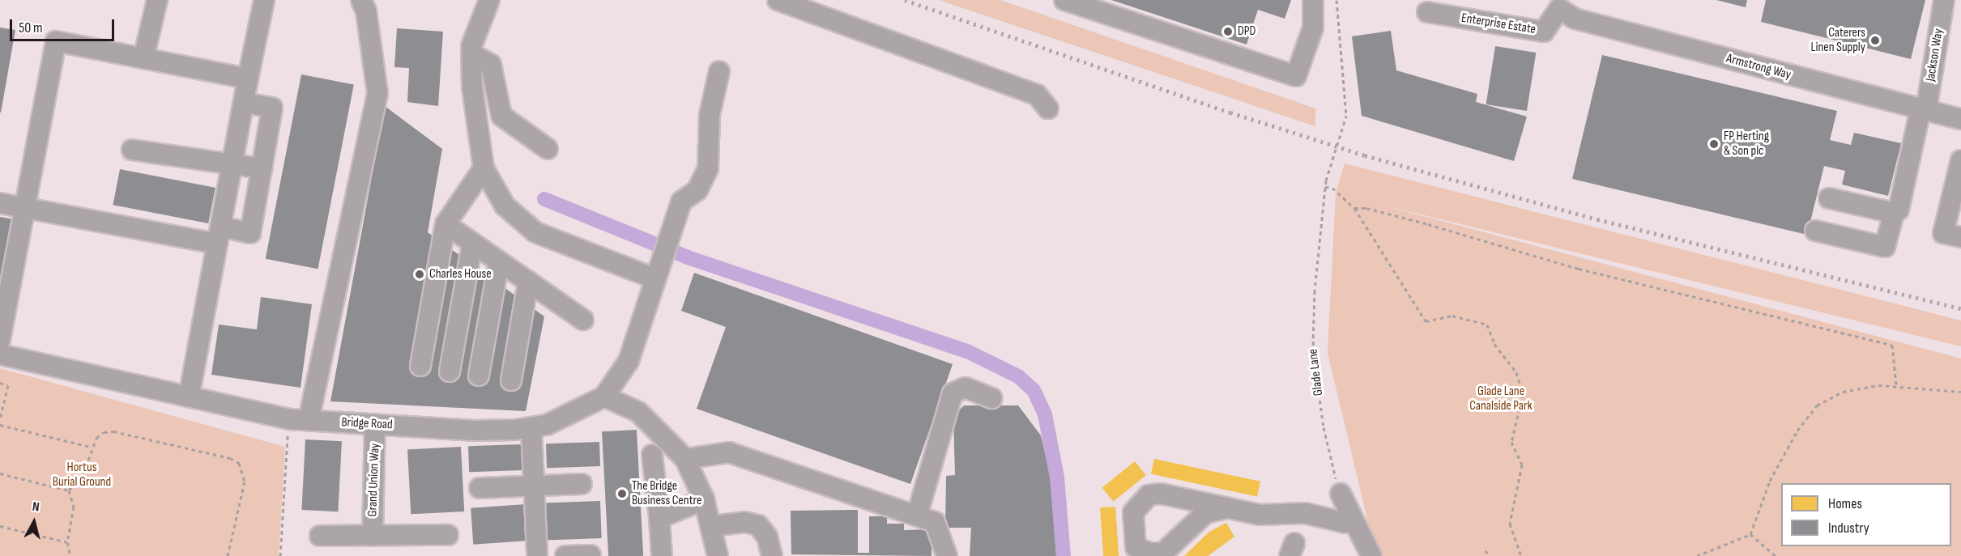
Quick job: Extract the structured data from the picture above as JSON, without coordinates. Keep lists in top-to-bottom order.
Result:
{
  "streets": {
    "street": [
      "Enterprise Estate",
      "Jackson Way",
      "Armstrong Way",
      "Bridge Road",
      "Grand Union Way"
    ],
    "path": ["Glade Lane"]
  },
  "crossings": [
    ["Enterprise Estate", "Armstrong Way"],
    ["Jackson Way", "Armstrong Way"],
    ["Bridge Road", "Grand Union Way"]
  ],
  "parks": ["Glade Lane Canalside Park", "Hortus Burial Ground"],
  "places": [
    "DPD",
    "Caterers Linen Supply",
    "FP Herting & Son plc",
    "Charles House",
    "The Bridge Business Centre"
  ],
  "legend": ["Homes", "Industry"],
  "scale_bar": "50 m",
  "north": "top"
}
